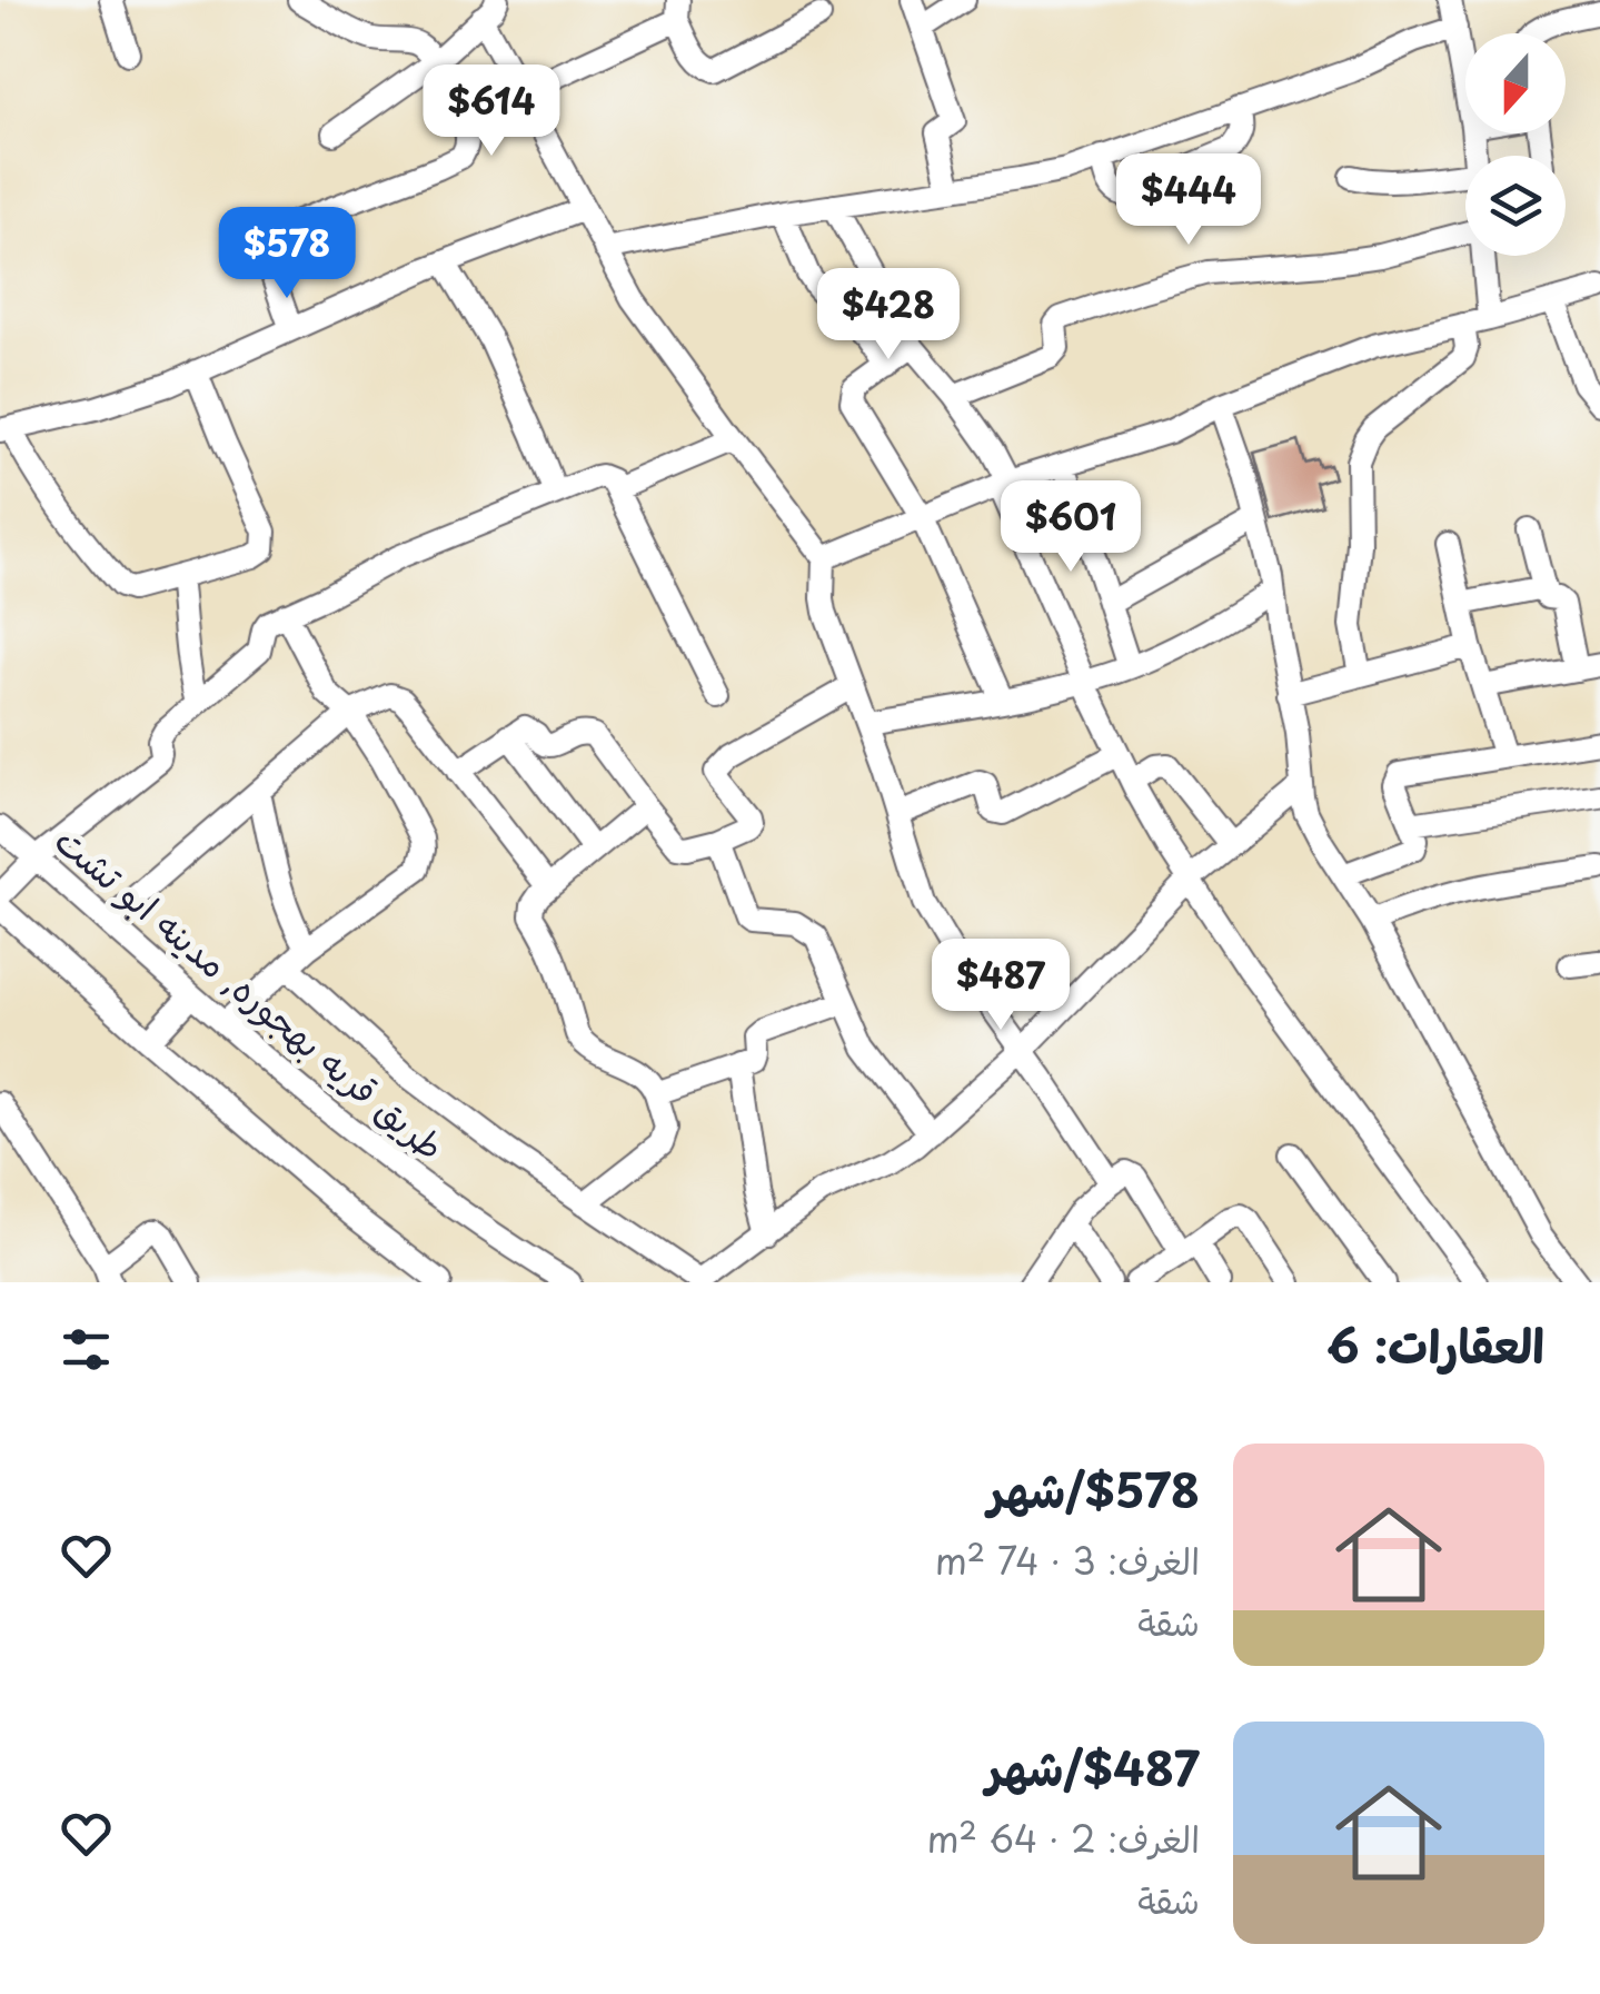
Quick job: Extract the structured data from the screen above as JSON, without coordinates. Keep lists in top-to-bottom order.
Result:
{
  "streets": {
    "street": ["طريق قريه بهجوره, مدينه ابو تشت"]
  },
  "north": "bottom",
  "page": {
    "price": [
      "$614",
      "$444",
      "$578",
      "$428",
      "$601",
      "$487"
    ],
    "heading": "العقارات: 6",
    "list": [
      {
        "name": "$578/شهر",
        "note": "الغرف: 3 · 74 m² · شقة"
      },
      {
        "name": "$487/شهر",
        "note": "الغرف: 2 · 64 m² · شقة"
      }
    ]
  }
}
